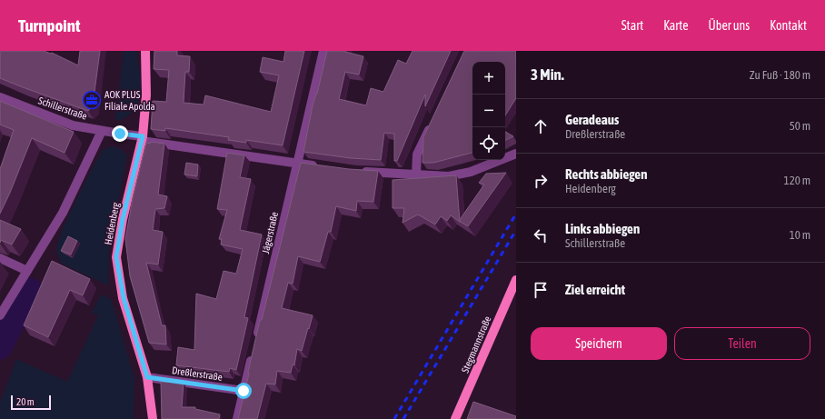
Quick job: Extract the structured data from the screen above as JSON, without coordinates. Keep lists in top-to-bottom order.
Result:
{
  "streets": {
    "main road": ["Heidenberg", "Stegmannstraße"],
    "street": ["Schillerstraße", "Jägerstraße", "Dreßlerstraße"]
  },
  "crossings": [
    ["Schillerstraße", "Heidenberg"],
    ["Schillerstraße", "Jägerstraße"],
    ["Heidenberg", "Dreßlerstraße"],
    ["Jägerstraße", "Dreßlerstraße"]
  ],
  "places": {
    "office": ["AOK PLUS Filiale Apolda"]
  },
  "scale_bar": "20 m",
  "page": {
    "header": "Turnpoint",
    "nav": [
      "Start",
      "Karte",
      "Über uns",
      "Kontakt"
    ],
    "heading": ["3 Min.", "Zu Fuß · 180 m"],
    "map_buttons": ["+", "−"],
    "list": [
      ["Geradeaus", "Dreßlerstraße", "50 m"],
      ["Rechts abbiegen", "Heidenberg", "120 m"],
      ["Links abbiegen", "Schillerstraße", "10 m"],
      "Ziel erreicht"
    ],
    "buttons": ["Speichern", "Teilen"],
    "scale": "20 m"
  }
}
